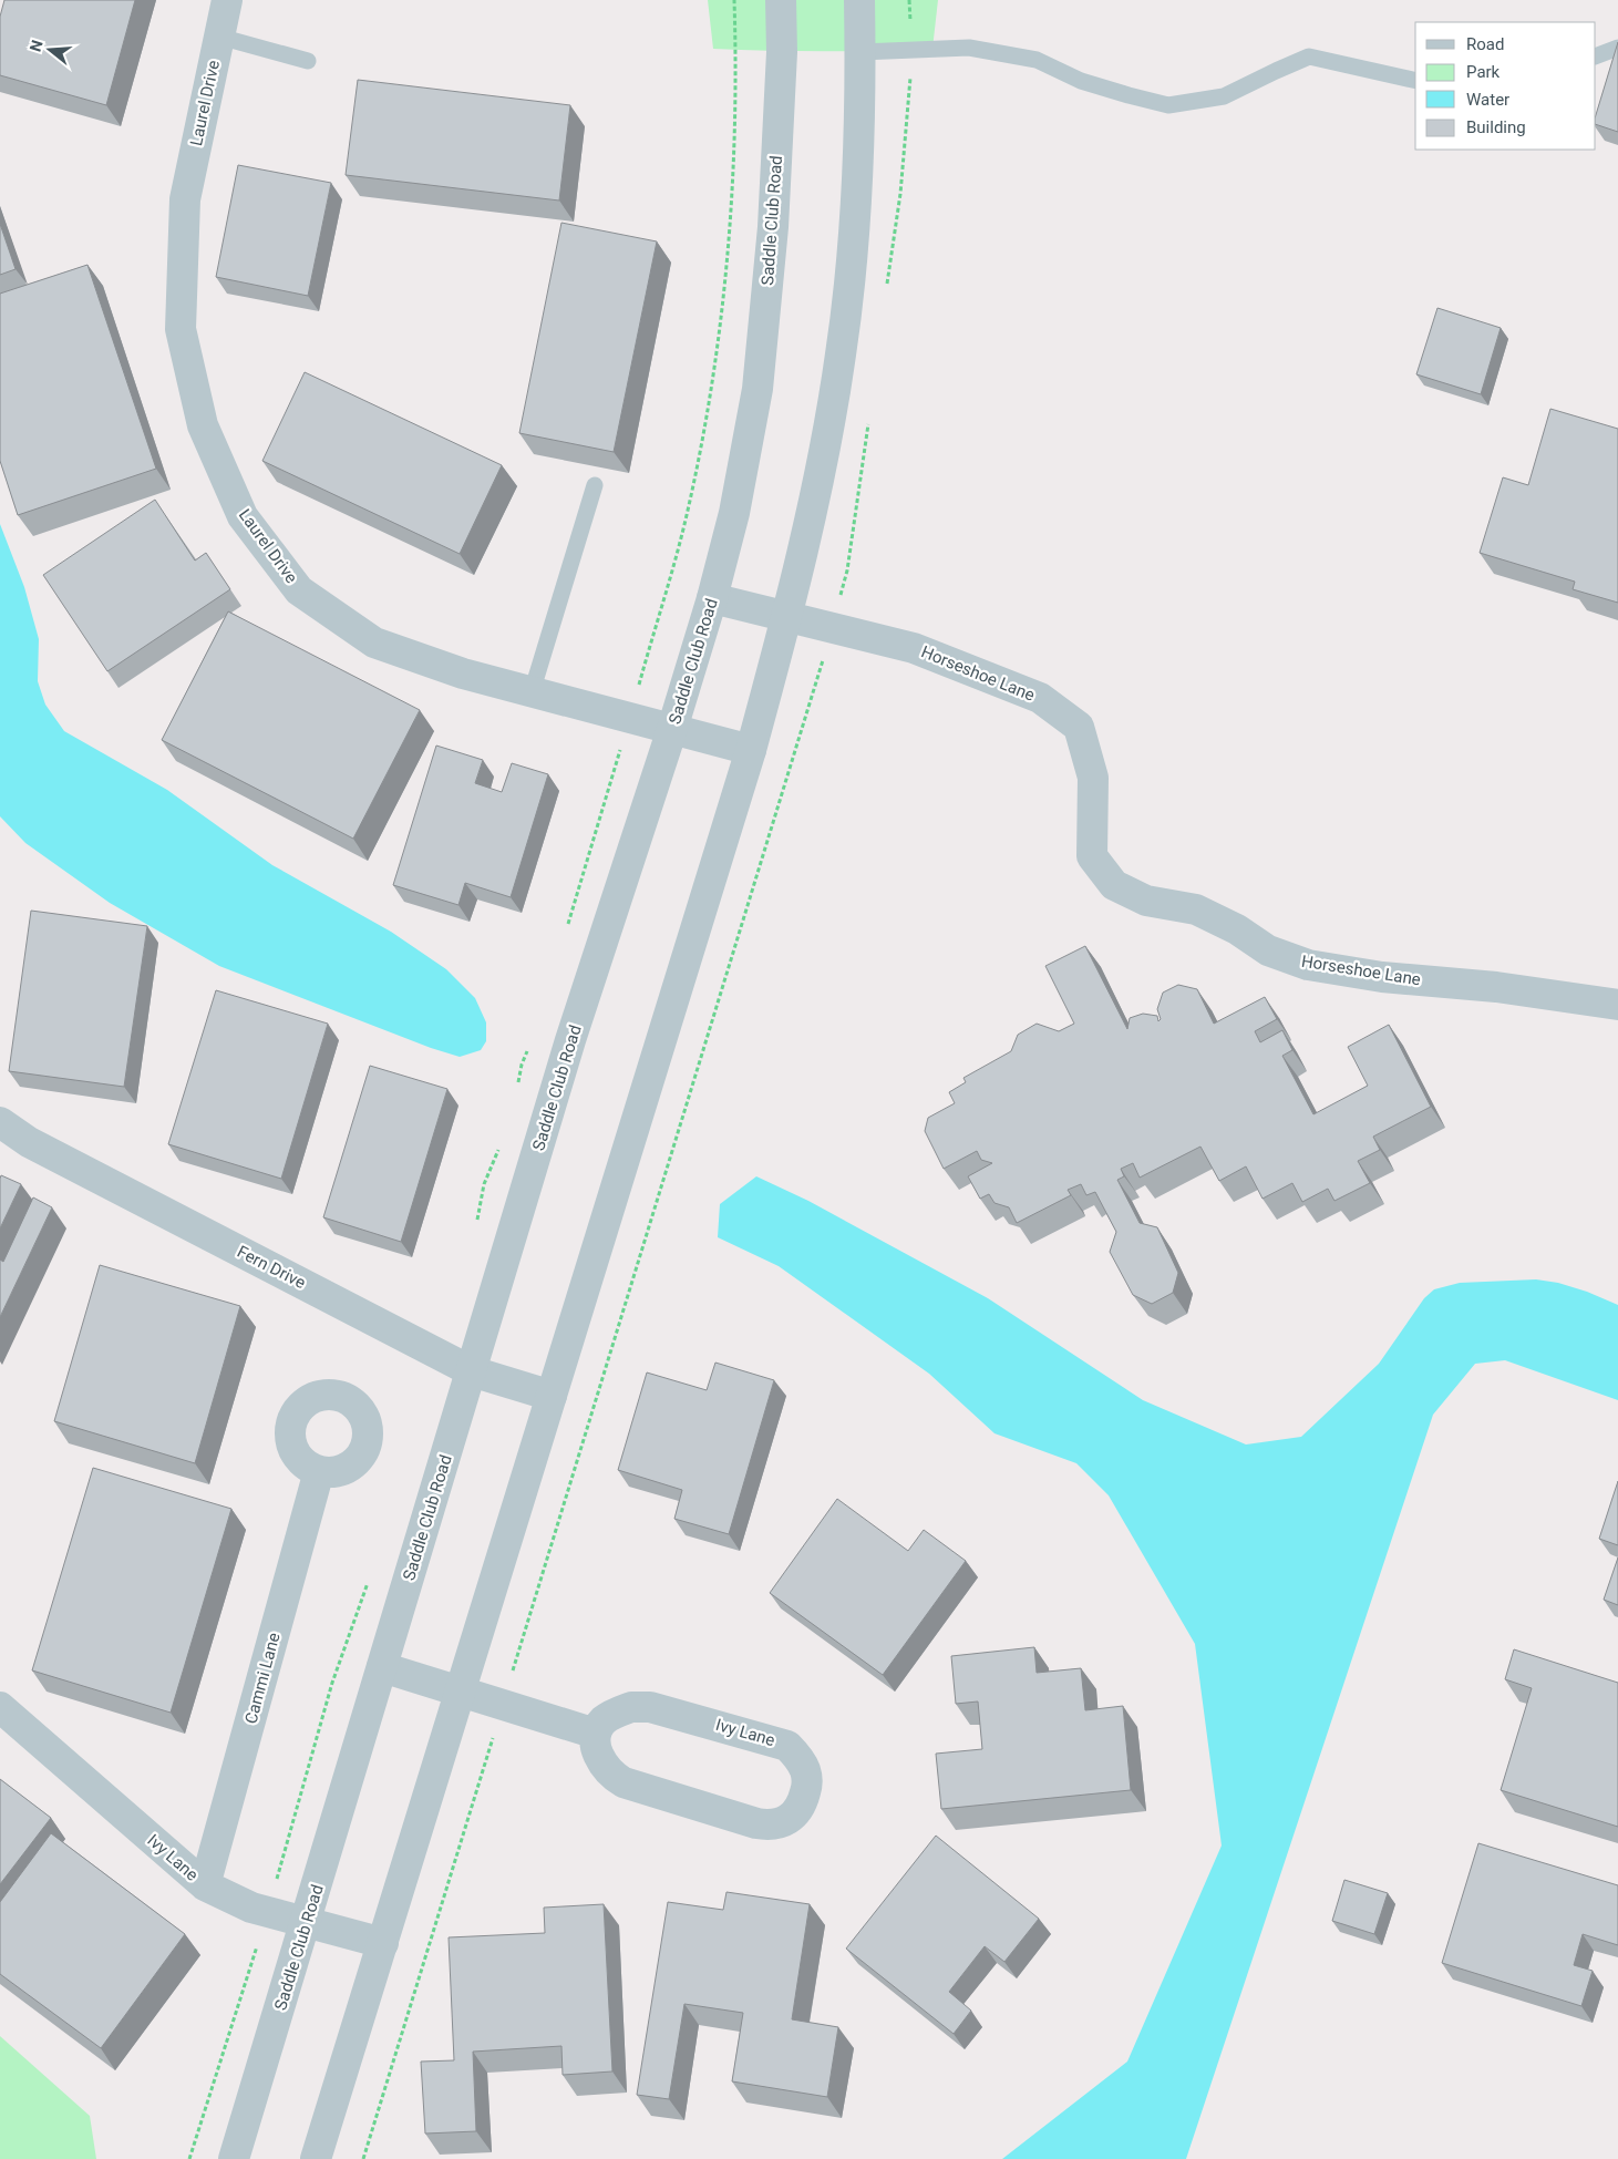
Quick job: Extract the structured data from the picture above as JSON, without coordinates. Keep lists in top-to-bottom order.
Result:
{
  "streets": {
    "street": [
      "Laurel Drive",
      "Saddle Club Road",
      "Horseshoe Lane",
      "Fern Drive",
      "Cammi Lane",
      "Ivy Lane"
    ]
  },
  "crossings": [
    ["Laurel Drive", "Saddle Club Road"],
    ["Saddle Club Road", "Horseshoe Lane"],
    ["Saddle Club Road", "Fern Drive"],
    ["Saddle Club Road", "Ivy Lane"],
    ["Cammi Lane", "Ivy Lane"]
  ],
  "legend": [
    "Road",
    "Park",
    "Water",
    "Building"
  ],
  "north": "left"
}
